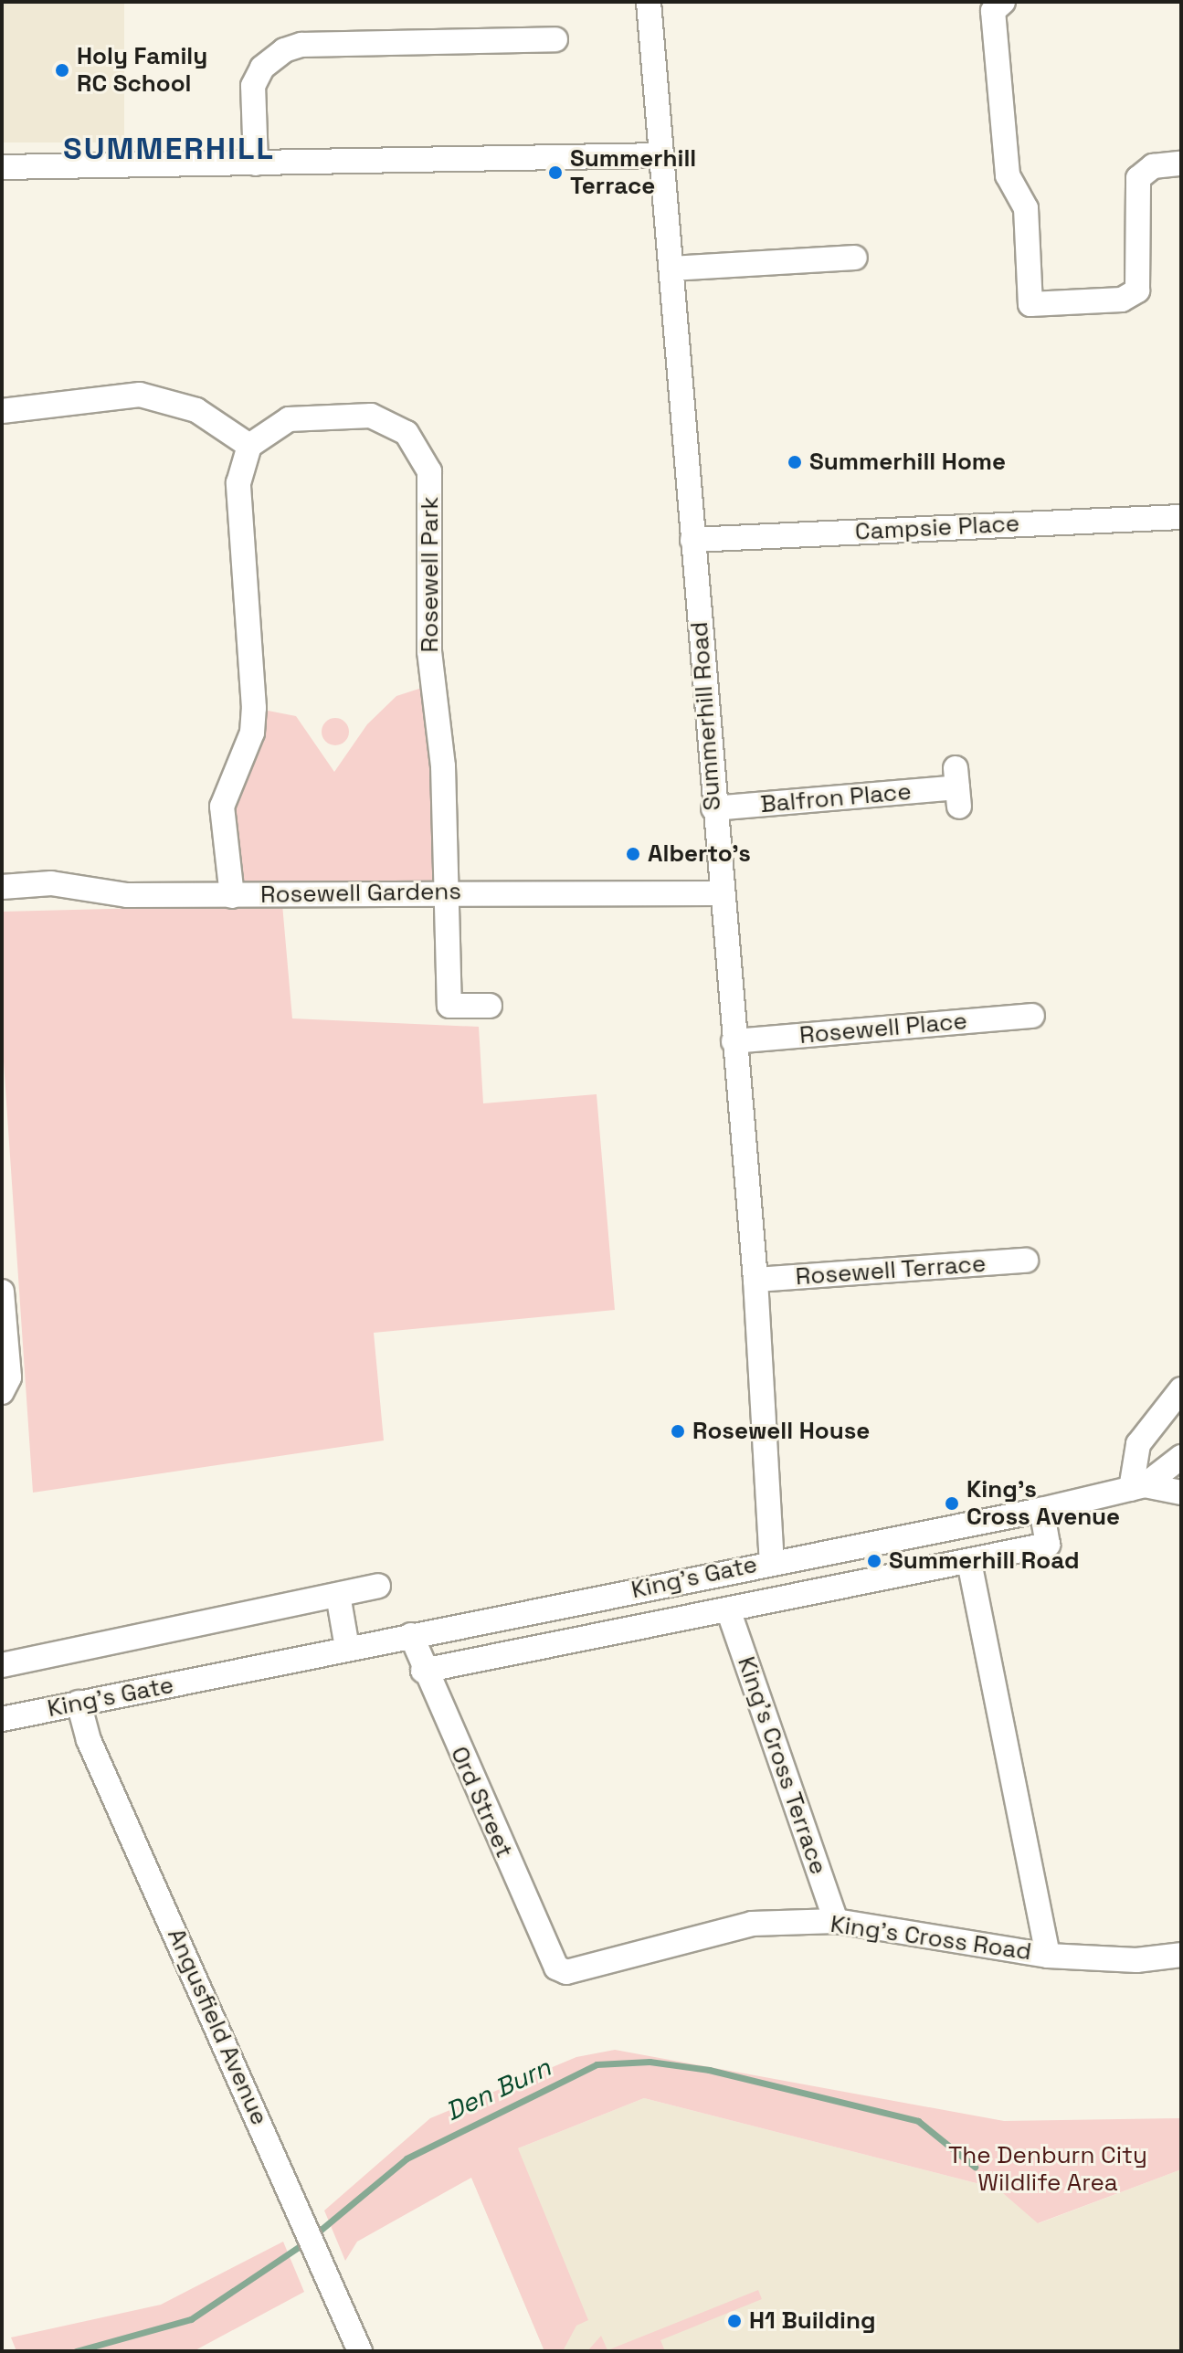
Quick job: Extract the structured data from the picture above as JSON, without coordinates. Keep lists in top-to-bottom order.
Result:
{
  "streets": {
    "street": [
      "Campsie Place",
      "Rosewell Park",
      "Summerhill Road",
      "Balfron Place",
      "Rosewell Gardens",
      "Rosewell Place",
      "Rosewell Terrace",
      "King's Gate",
      "King's Cross Terrace",
      "Ord Street",
      "King's Cross Road",
      "Angusfield Avenue"
    ]
  },
  "crossings": [
    ["Campsie Place", "Summerhill Road"],
    ["Rosewell Park", "Rosewell Gardens"],
    ["Summerhill Road", "Balfron Place"],
    ["Summerhill Road", "Rosewell Gardens"],
    ["Summerhill Road", "Rosewell Place"],
    ["Summerhill Road", "Rosewell Terrace"],
    ["Summerhill Road", "King's Gate"],
    ["King's Gate", "King's Cross Terrace"],
    ["King's Gate", "Ord Street"],
    ["King's Gate", "Angusfield Avenue"],
    ["King's Cross Terrace", "King's Cross Road"],
    ["Ord Street", "King's Cross Road"]
  ],
  "districts": ["SUMMERHILL"],
  "water": ["Den Burn"],
  "parks": ["The Denburn City Wildlife Area"],
  "places": [
    "Holy Family RC School",
    "Summerhill Terrace",
    "Summerhill Home",
    "Alberto's",
    "Rosewell House",
    "King's Cross Avenue",
    "Summerhill Road",
    "H1 Building"
  ]
}
